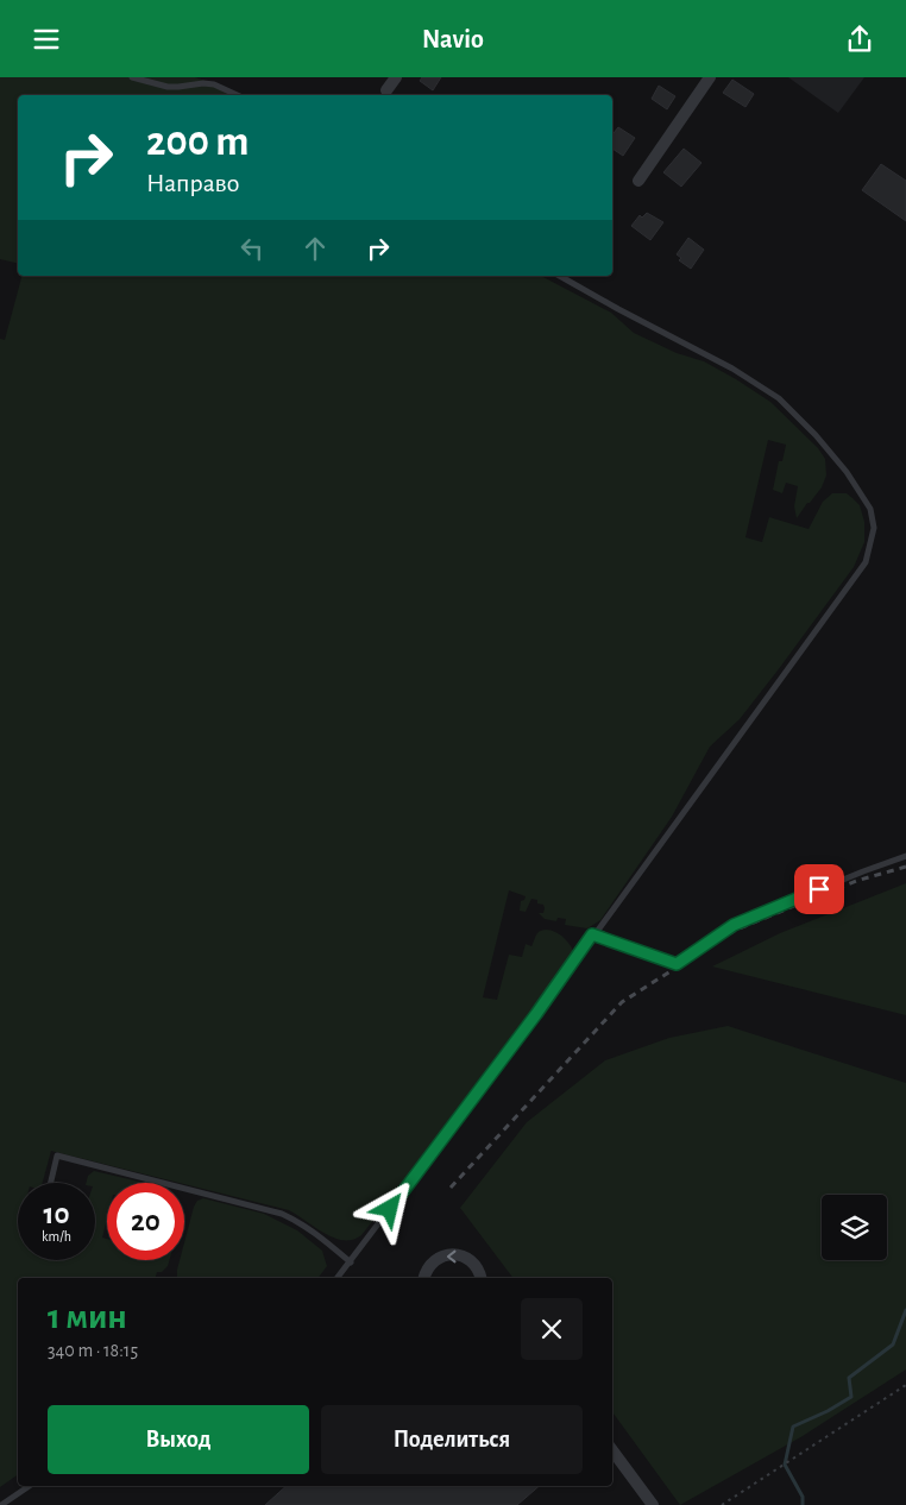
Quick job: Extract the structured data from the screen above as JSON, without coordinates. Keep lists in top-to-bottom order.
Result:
{
  "page": {
    "header": "Navio",
    "turn": ["200 m", "Направо"],
    "speed": "10 km/h",
    "limit": "20",
    "heading": ["1 мин", "340 m · 18:15"],
    "buttons": ["Выход", "Поделиться"]
  }
}
